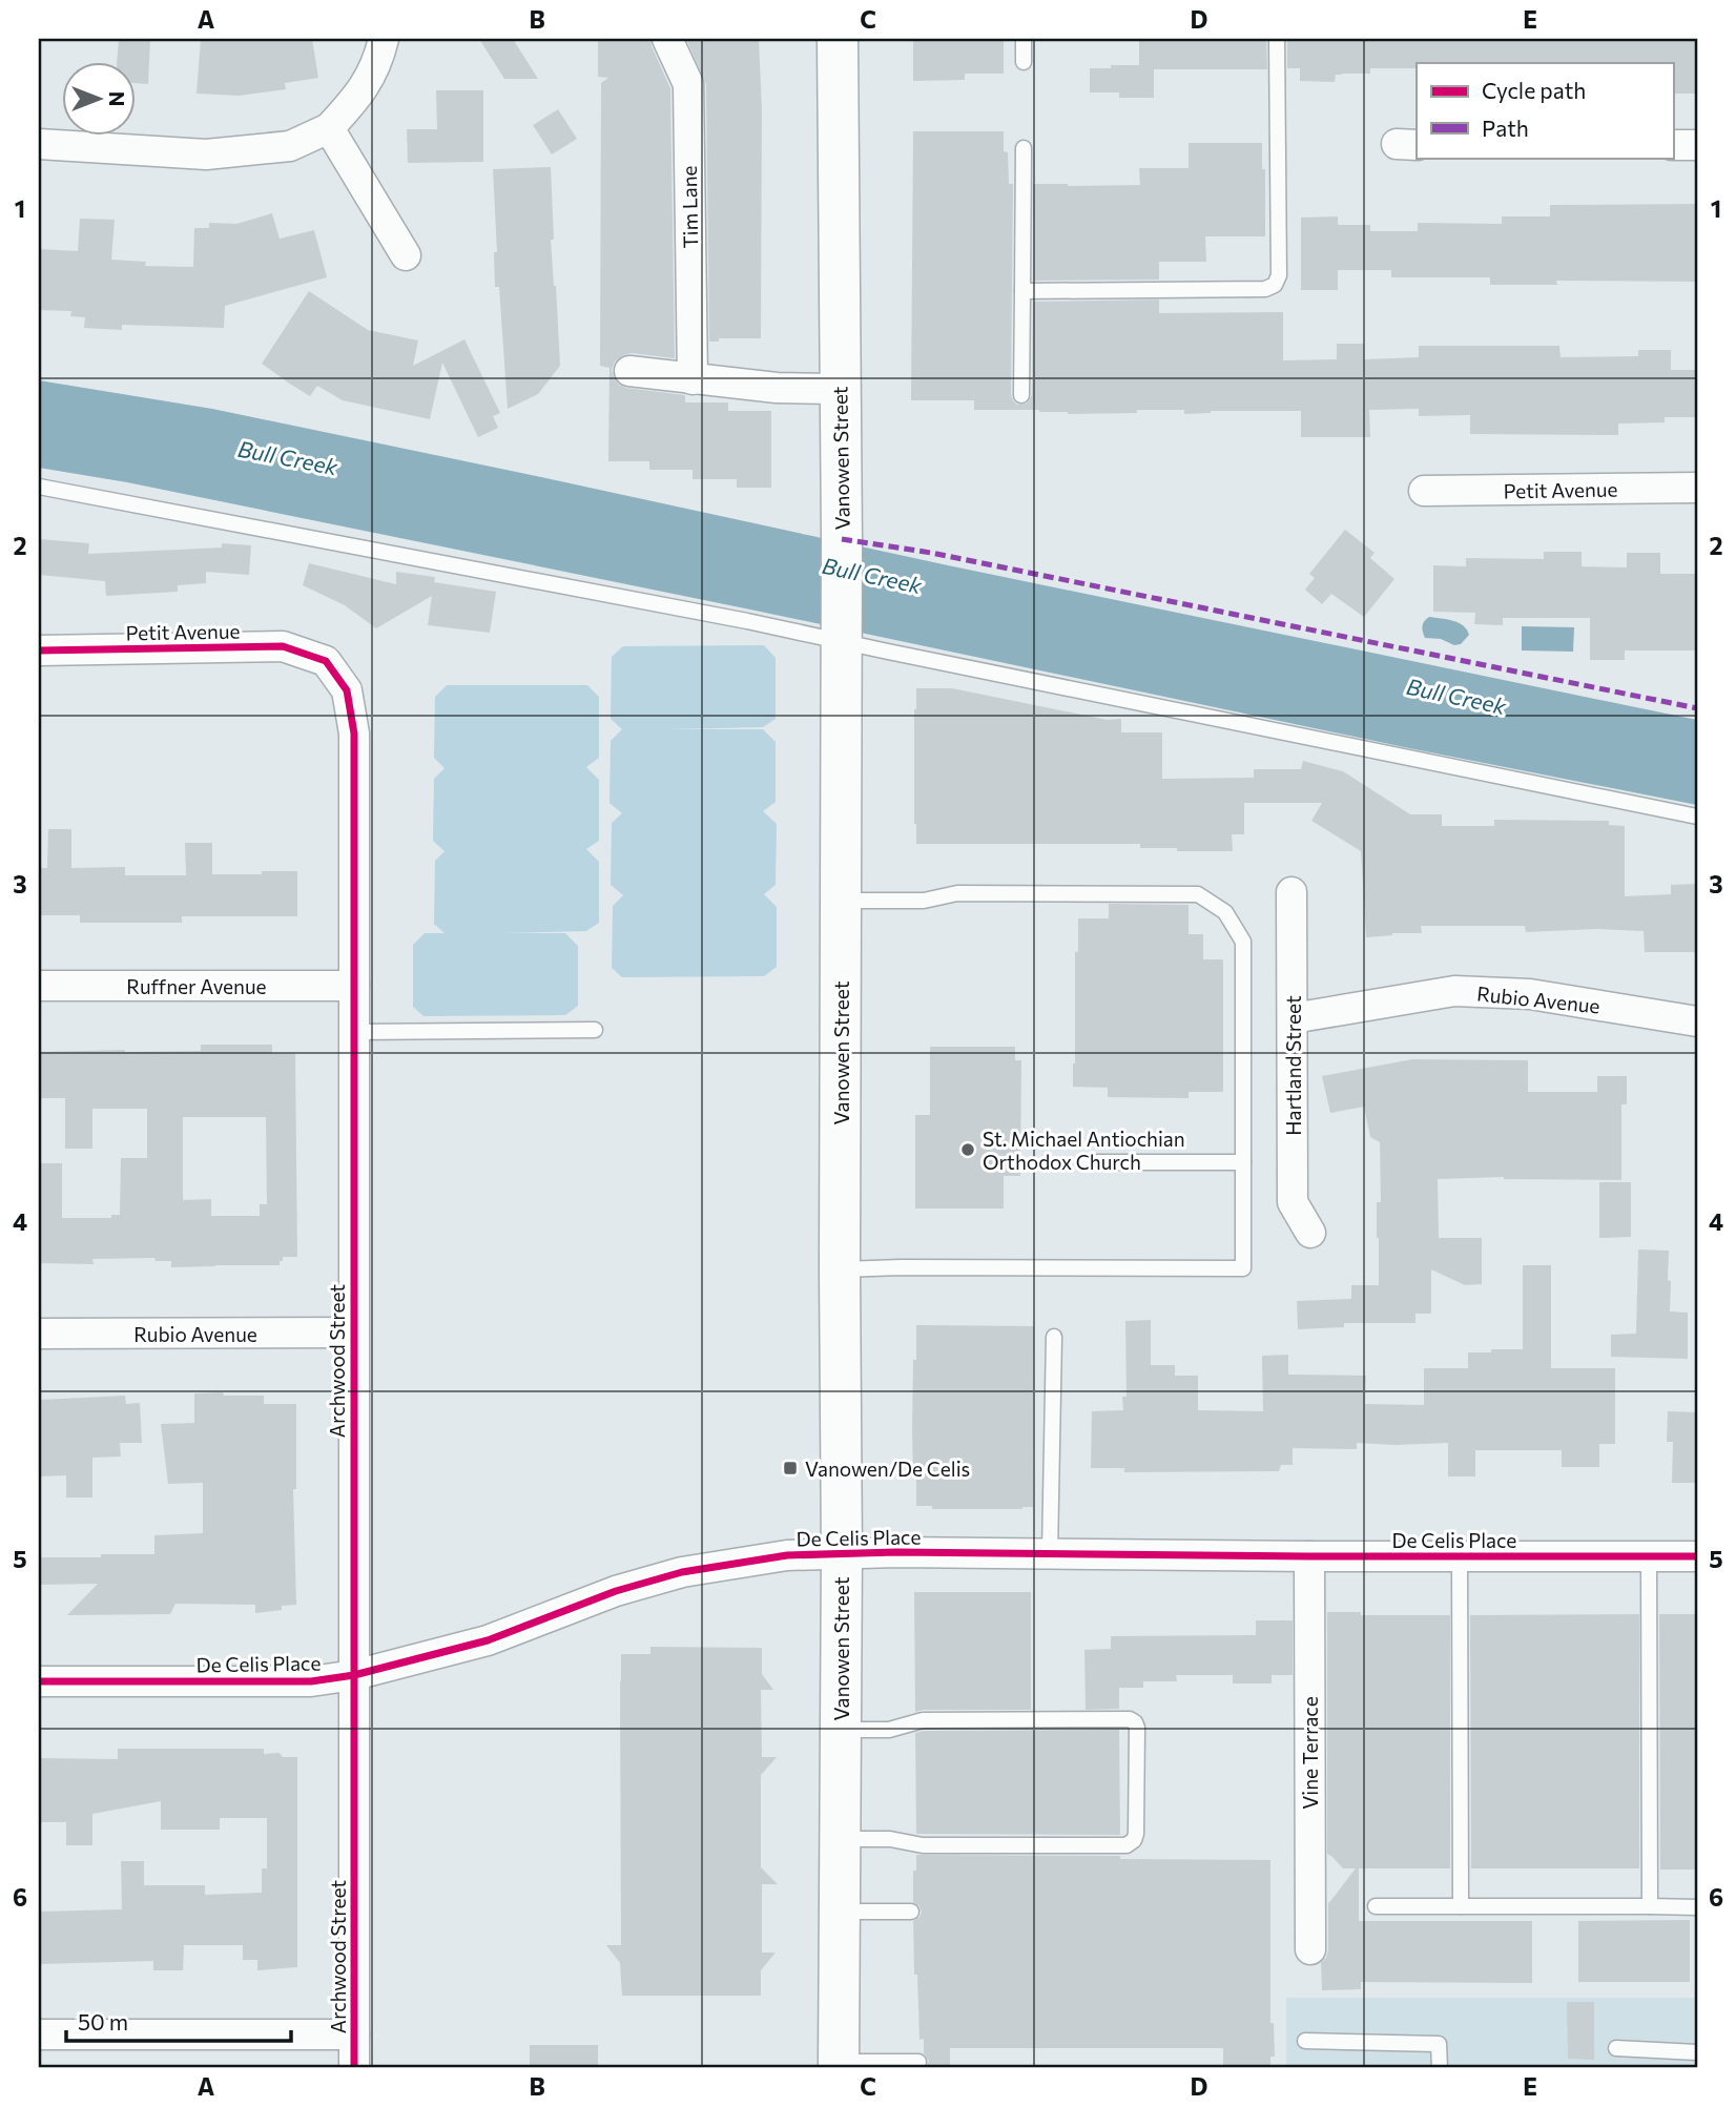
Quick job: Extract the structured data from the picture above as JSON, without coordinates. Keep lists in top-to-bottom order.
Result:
{
  "streets": {
    "main road": ["Vanowen Street"],
    "street": [
      "Tim Lane",
      "Petit Avenue",
      "Ruffner Avenue",
      "Rubio Avenue",
      "Hartland Street",
      "Archwood Street",
      "De Celis Place",
      "Vine Terrace"
    ]
  },
  "crossings": [
    ["Vanowen Street", "De Celis Place"],
    ["Petit Avenue", "Archwood Street"],
    ["Ruffner Avenue", "Archwood Street"],
    ["Rubio Avenue", "Hartland Street"],
    ["Rubio Avenue", "Archwood Street"],
    ["Archwood Street", "De Celis Place"],
    ["De Celis Place", "Vine Terrace"]
  ],
  "water": ["Bull Creek"],
  "places": {
    "other": ["St. Michael Antiochian Orthodox Church"],
    "transit": ["Vanowen/De Celis"]
  },
  "legend": ["Cycle path", "Path"],
  "scale_bar": "50 m",
  "north": "right",
  "grid": {
    "columns": [
      "A",
      "B",
      "C",
      "D",
      "E"
    ],
    "rows": [
      "1",
      "2",
      "3",
      "4",
      "5",
      "6"
    ]
  }
}
